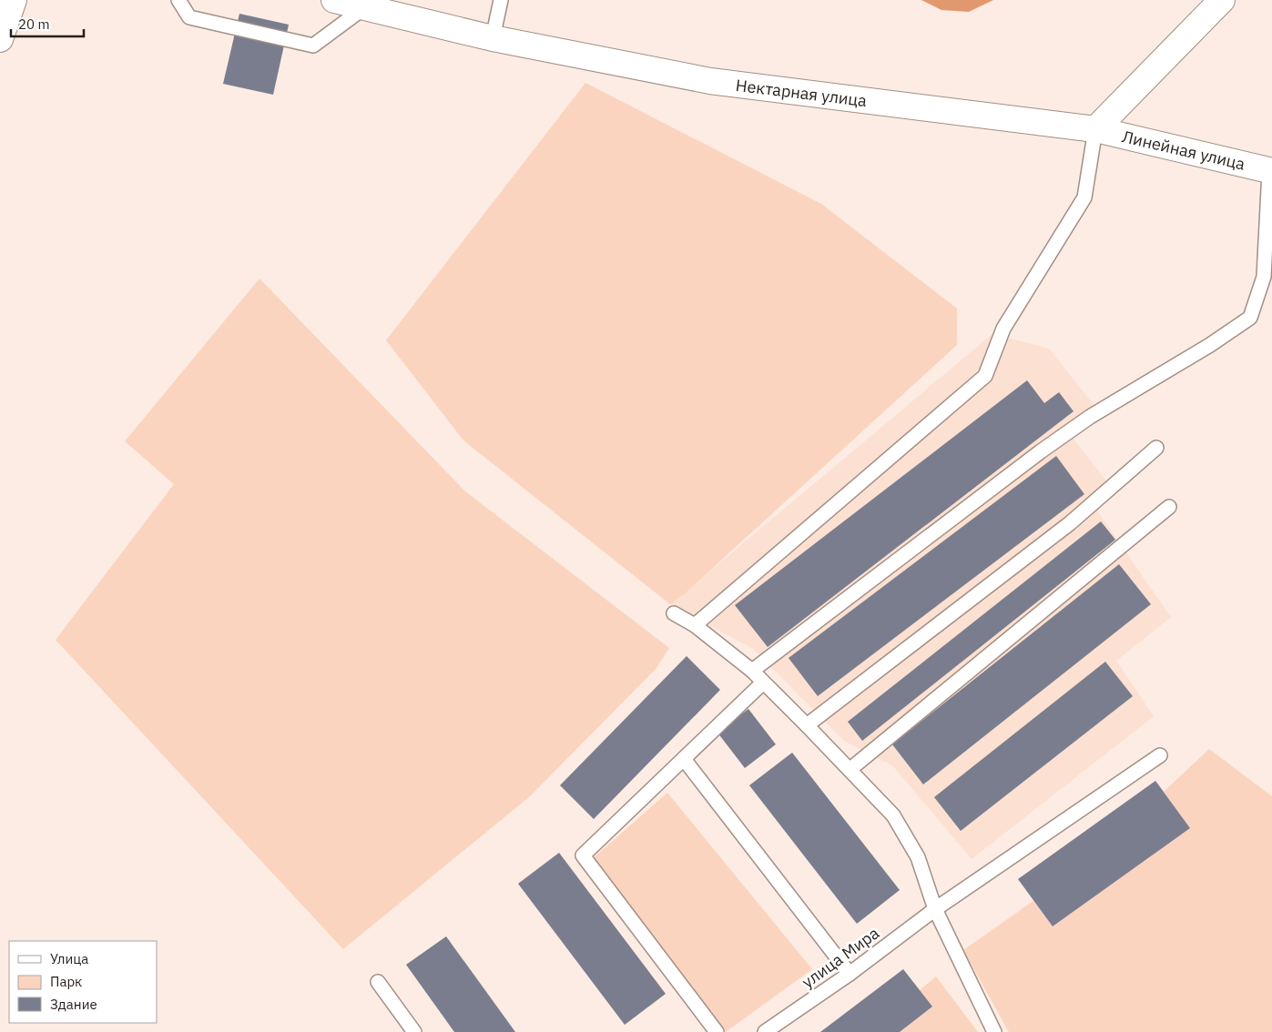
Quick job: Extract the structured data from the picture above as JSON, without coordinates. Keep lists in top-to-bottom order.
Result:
{
  "streets": {
    "main road": ["Нектарная улица", "Линейная улица"],
    "lane": ["улица Мира"]
  },
  "crossings": [
    ["Нектарная улица", "Линейная улица"]
  ],
  "legend": ["Улица", "Парк", "Здание"],
  "scale_bar": "20 m"
}
